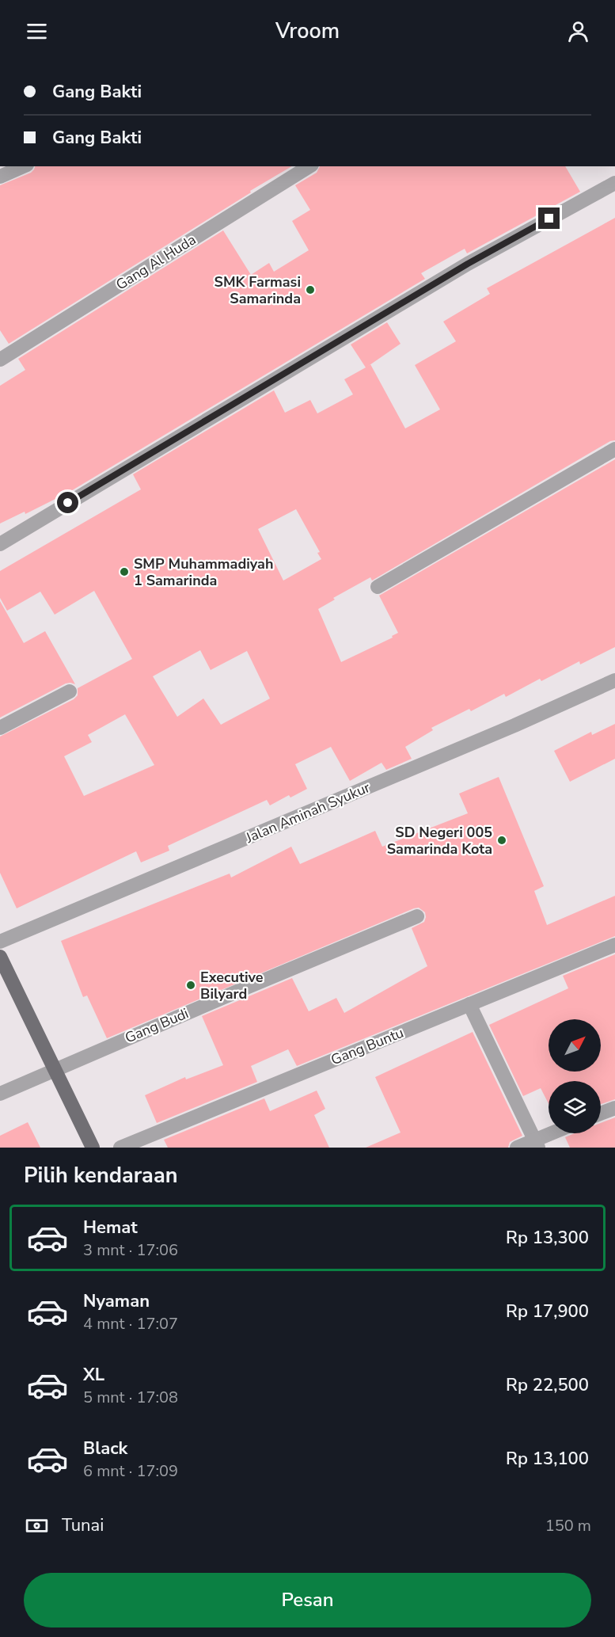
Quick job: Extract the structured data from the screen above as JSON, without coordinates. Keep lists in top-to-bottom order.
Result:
{
  "streets": {
    "street": [
      "Gang Al Huda",
      "Jalan Aminah Syukur",
      "Gang Budi",
      "Gang Buntu"
    ]
  },
  "places": [
    "SMK Farmasi Samarinda",
    "SMP Muhammadiyah 1 Samarinda",
    "SD Negeri 005 Samarinda Kota",
    "Executive Bilyard"
  ],
  "north": "top right",
  "page": {
    "header": "Vroom",
    "banner": ["Gang Bakti", "Gang Bakti"],
    "heading": "Pilih kendaraan",
    "list": [
      {
        "name": "Hemat",
        "note": "3 mnt · 17:06",
        "value": "Rp 13,300"
      },
      {
        "name": "Nyaman",
        "note": "4 mnt · 17:07",
        "value": "Rp 17,900"
      },
      {
        "name": "XL",
        "note": "5 mnt · 17:08",
        "value": "Rp 22,500"
      },
      {
        "name": "Black",
        "note": "6 mnt · 17:09",
        "value": "Rp 13,100"
      }
    ],
    "pay": ["Tunai", "150 m"],
    "buttons": "Pesan"
  }
}
